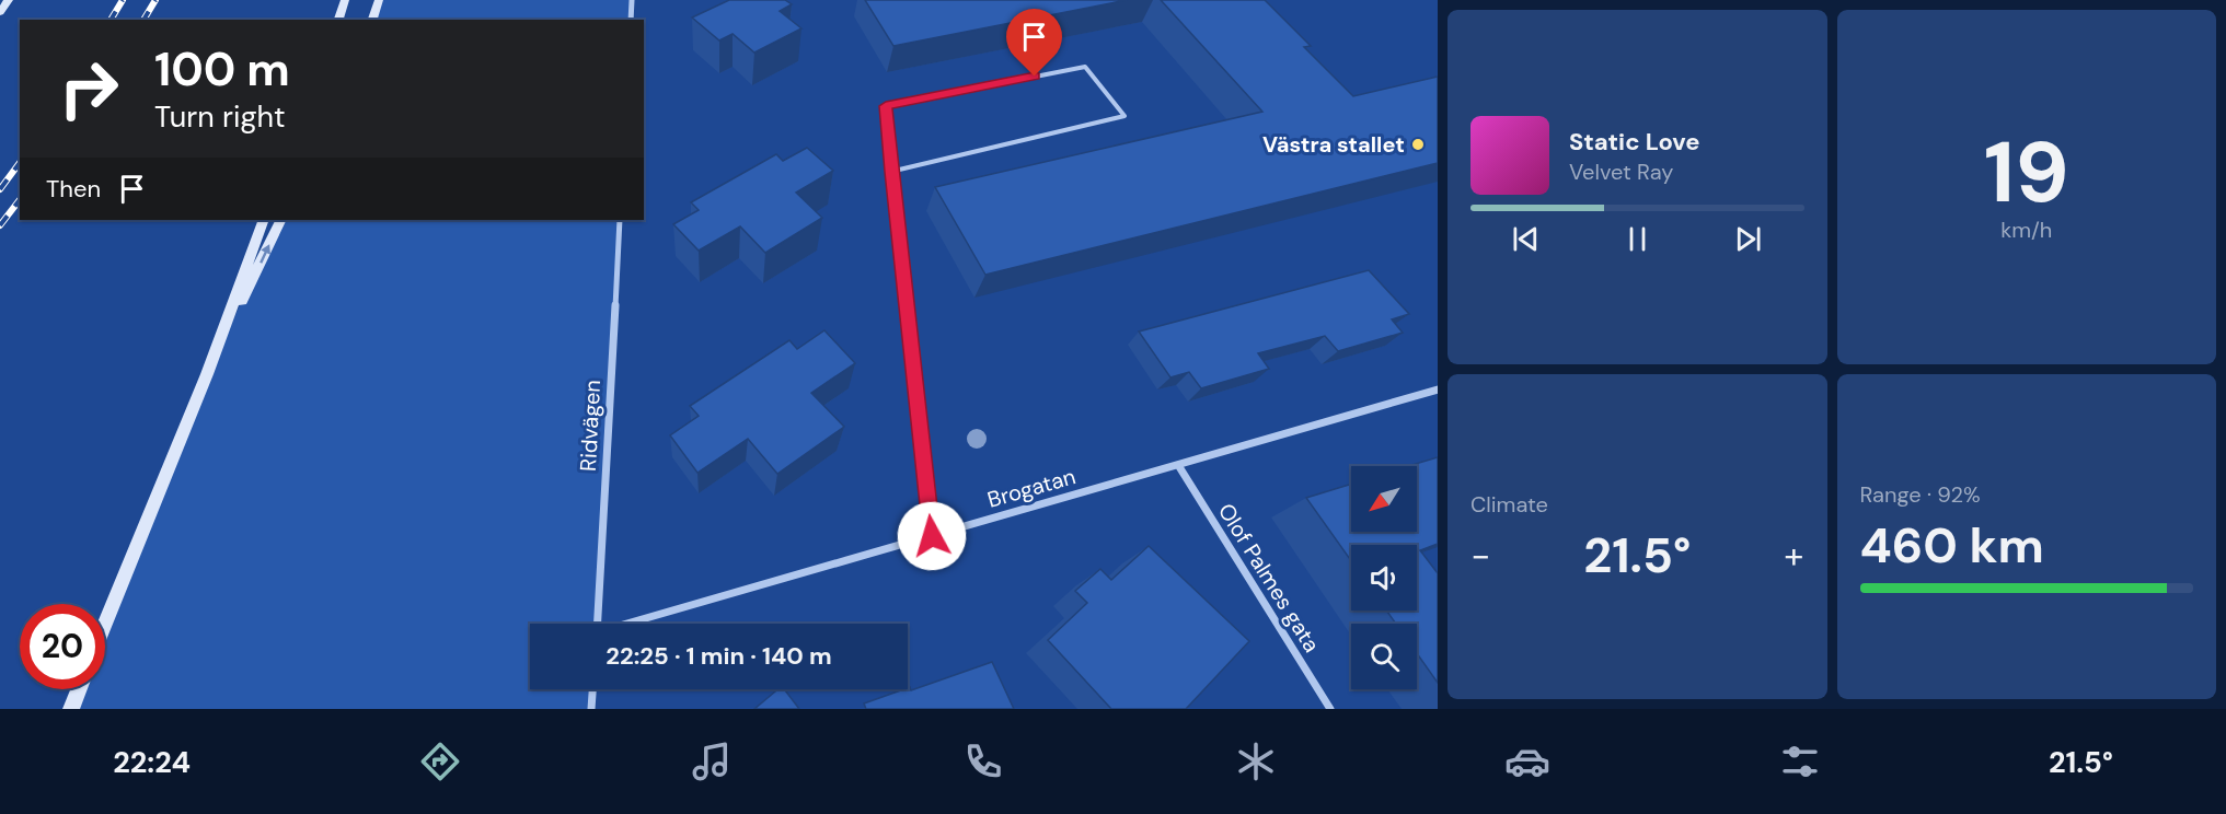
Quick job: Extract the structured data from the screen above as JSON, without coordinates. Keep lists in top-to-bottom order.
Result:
{
  "streets": {
    "street": ["Ridvägen", "Brogatan", "Olof Palmes gata"]
  },
  "crossings": [
    ["Brogatan", "Olof Palmes gata"]
  ],
  "places": ["Västra stallet"],
  "north": "bottom left",
  "page": {
    "tile": [
      ["19", "km/h"],
      "Climate",
      ["Range · 92%", "460 km"]
    ],
    "turn": ["100 m", "Turn right"],
    "song": ["Static Love", "Velvet Ray"],
    "then": "Then",
    "heat": ["−", "21.5°", "+"],
    "limit": "20",
    "trip": "22:25 · 1 min · 140 m",
    "tabs": ["22:24", "21.5°"]
  }
}
